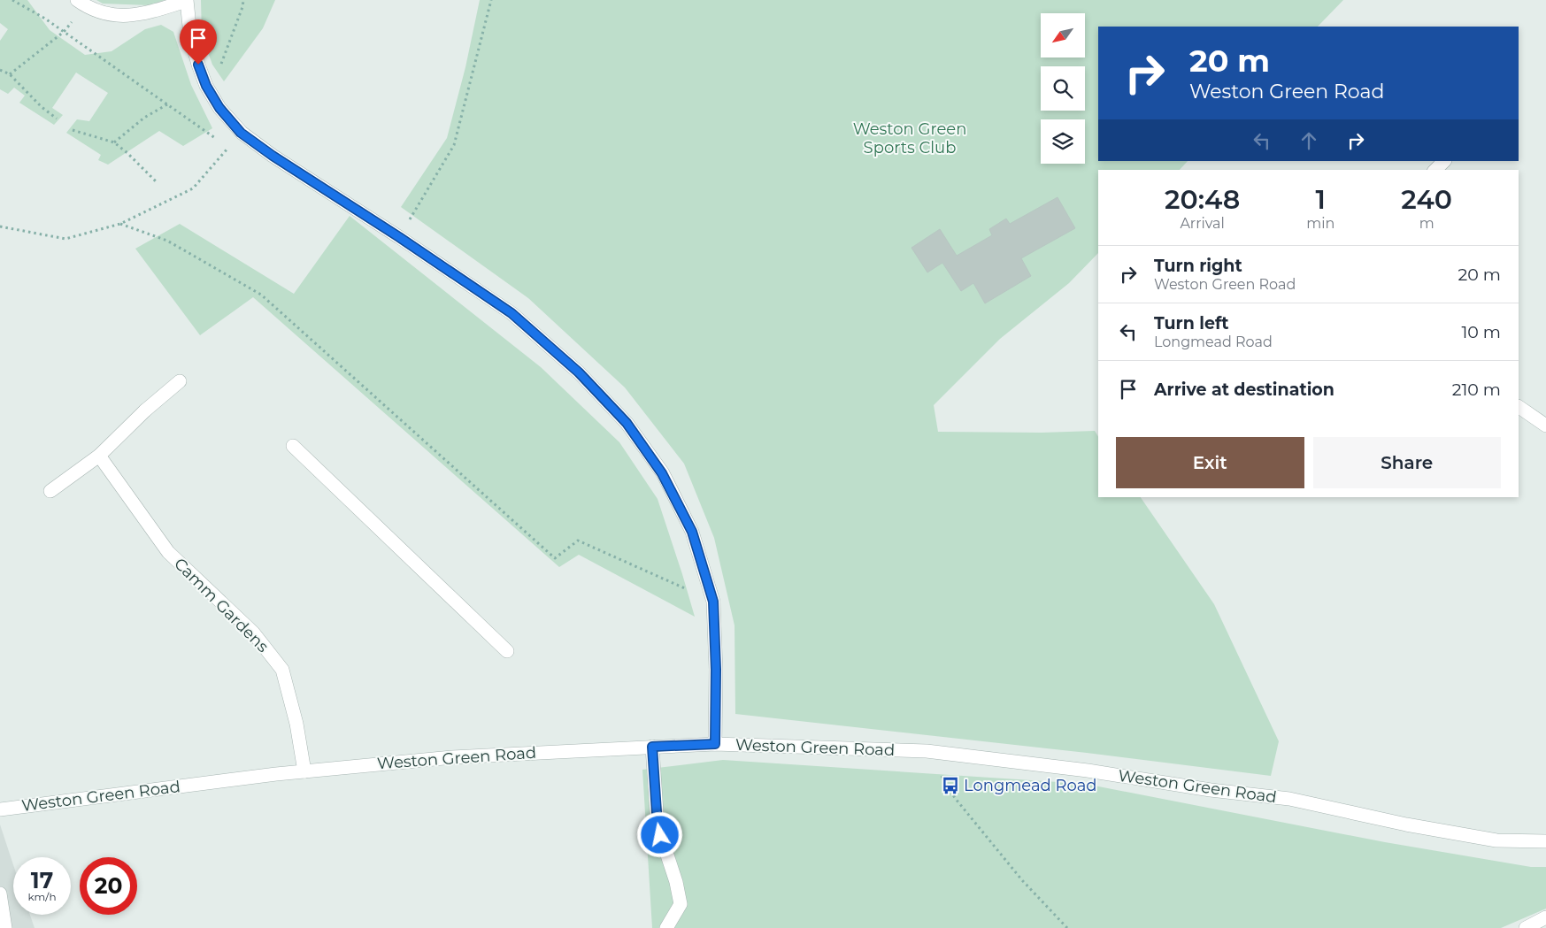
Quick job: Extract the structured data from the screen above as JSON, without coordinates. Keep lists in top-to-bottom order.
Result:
{
  "streets": {
    "street": ["Camm Gardens", "Weston Green Road"]
  },
  "crossings": [
    ["Camm Gardens", "Weston Green Road"]
  ],
  "parks": ["Weston Green Sports Club"],
  "places": {
    "bus stop": ["Longmead Road"]
  },
  "north": "bottom left",
  "page": {
    "turn": ["20 m", "Weston Green Road"],
    "eta": [
      "20:48",
      "Arrival",
      "1",
      "min",
      "240",
      "m"
    ],
    "list": [
      {
        "name": "Turn right",
        "note": "Weston Green Road",
        "value": "20 m"
      },
      {
        "name": "Turn left",
        "note": "Longmead Road",
        "value": "10 m"
      },
      {
        "name": "Arrive at destination",
        "value": "210 m"
      }
    ],
    "buttons": ["Exit", "Share"],
    "speed": "17 km/h",
    "limit": "20"
  }
}
